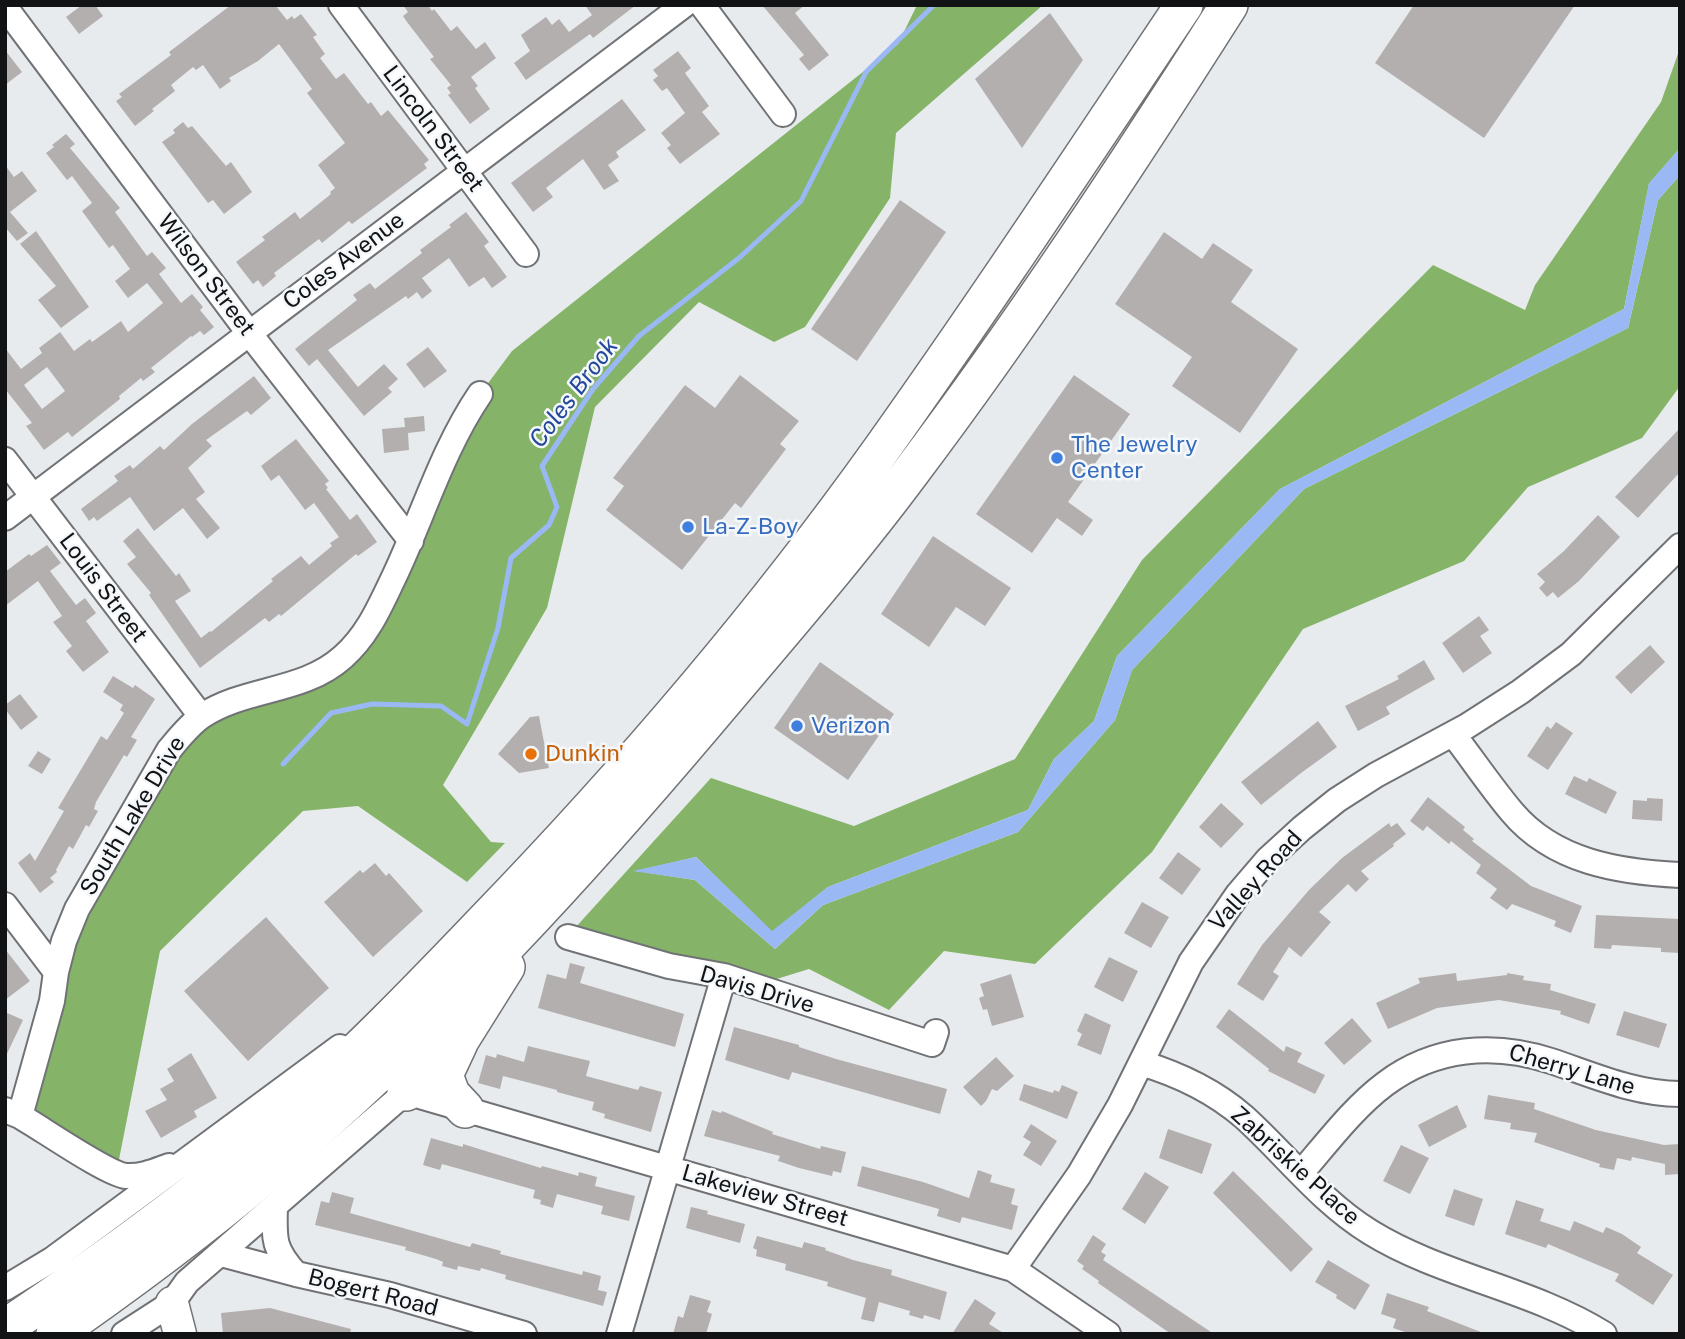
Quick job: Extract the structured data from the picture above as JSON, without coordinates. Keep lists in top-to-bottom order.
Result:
{
  "streets": {
    "street": [
      "Lincoln Street",
      "Coles Avenue",
      "Wilson Street",
      "Louis Street",
      "South Lake Drive",
      "Valley Road",
      "Davis Drive",
      "Cherry Lane",
      "Zabriskie Place",
      "Lakeview Street",
      "Bogert Road"
    ]
  },
  "crossings": [
    ["Lincoln Street", "Coles Avenue"],
    ["Coles Avenue", "Wilson Street"],
    ["Coles Avenue", "Louis Street"],
    ["Wilson Street", "South Lake Drive"],
    ["Louis Street", "South Lake Drive"],
    ["Valley Road", "Zabriskie Place"],
    ["Valley Road", "Lakeview Street"],
    ["Cherry Lane", "Zabriskie Place"]
  ],
  "water": ["Coles Brook"],
  "places": [
    "The Jewelry Center",
    "La-Z-Boy",
    "Verizon",
    "Dunkin'"
  ]
}
